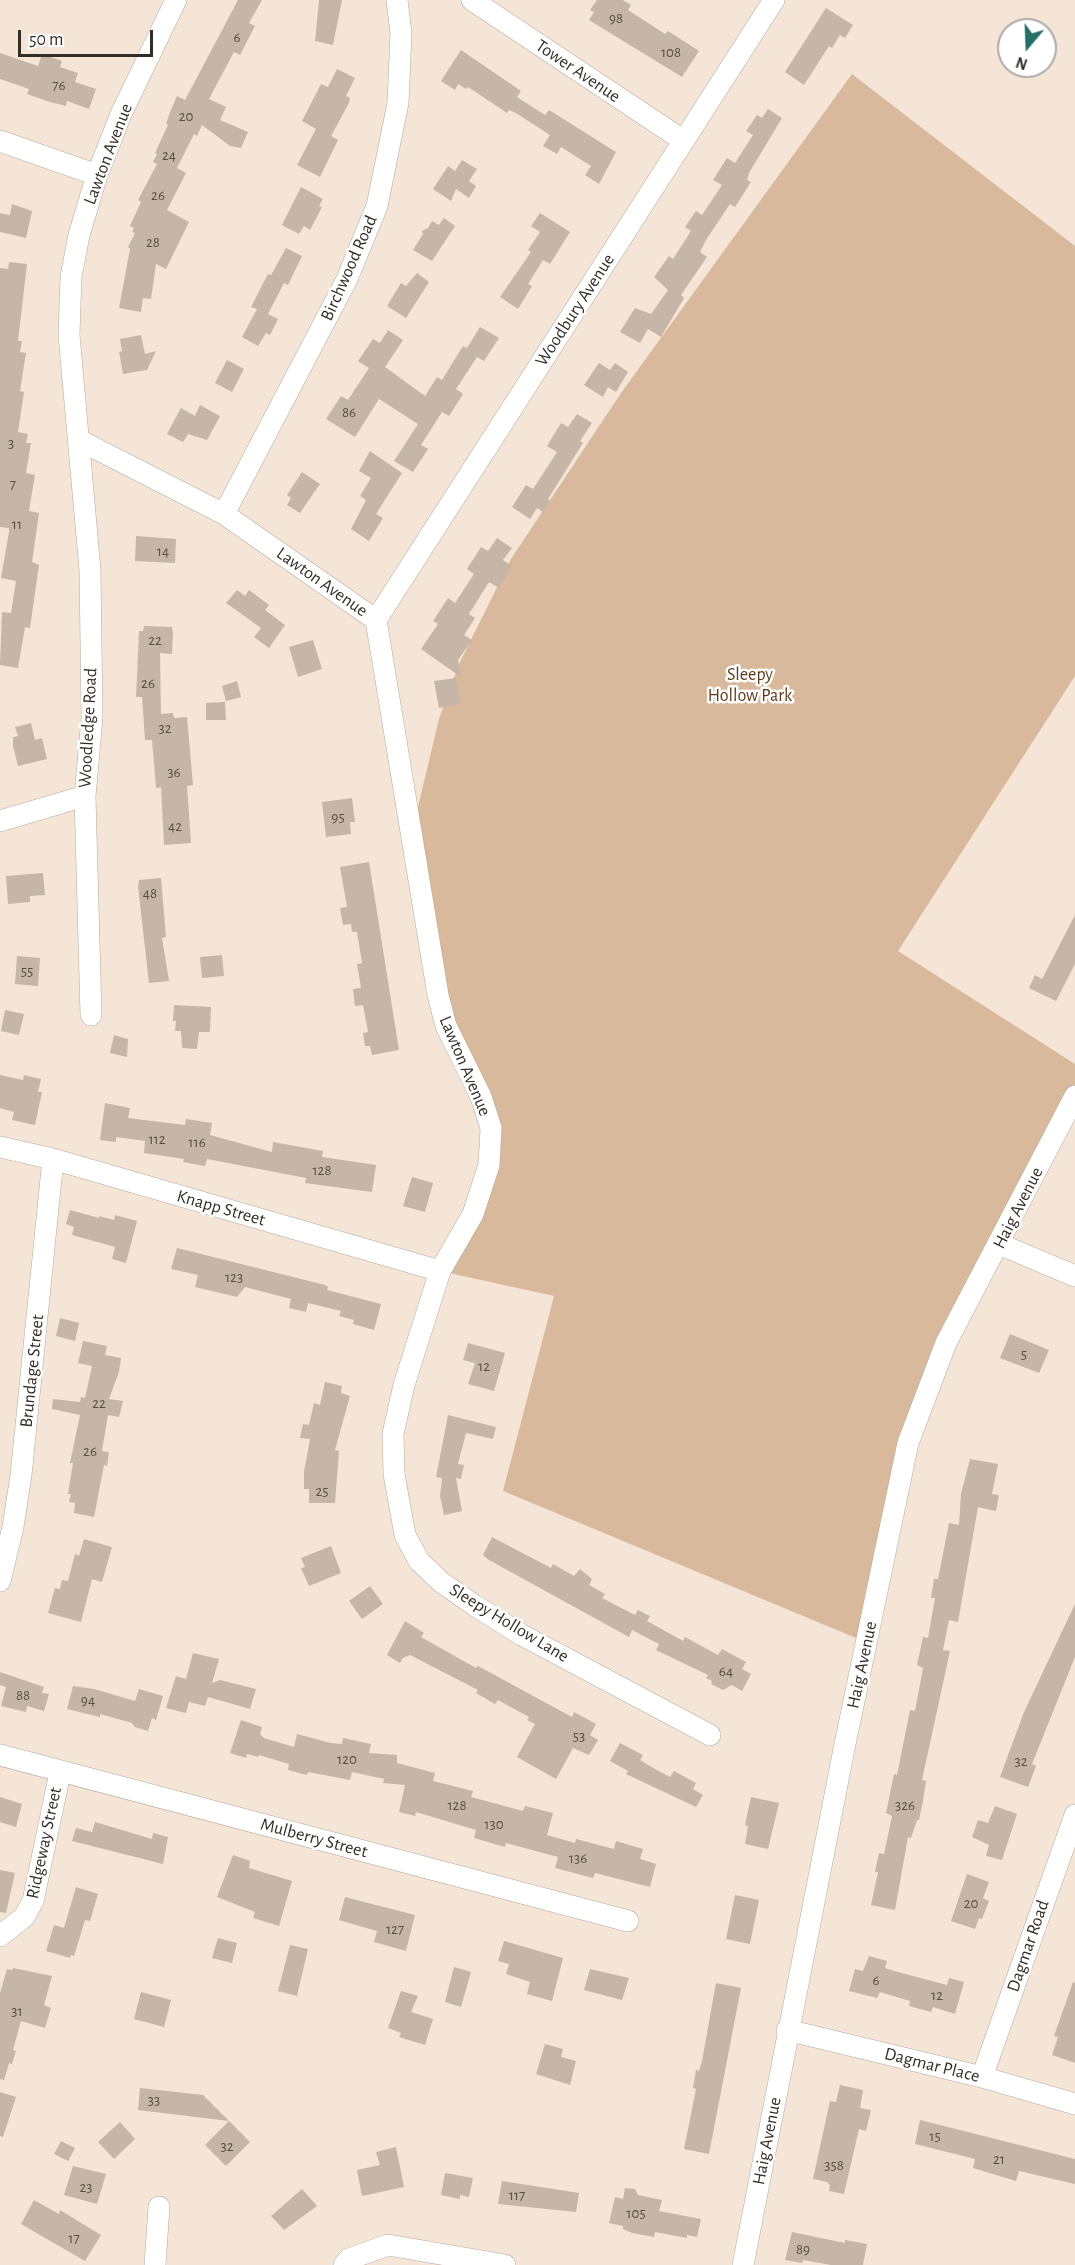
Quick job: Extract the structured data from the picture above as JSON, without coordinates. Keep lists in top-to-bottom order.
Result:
{
  "streets": {
    "street": [
      "Tower Avenue",
      "Lawton Avenue",
      "Birchwood Road",
      "Woodbury Avenue",
      "Woodledge Road",
      "Knapp Street",
      "Haig Avenue",
      "Brundage Street",
      "Sleepy Hollow Lane",
      "Mulberry Street",
      "Ridgeway Street",
      "Dagmar Road",
      "Dagmar Place"
    ]
  },
  "crossings": [
    ["Tower Avenue", "Woodbury Avenue"],
    ["Lawton Avenue", "Birchwood Road"],
    ["Lawton Avenue", "Woodbury Avenue"],
    ["Lawton Avenue", "Woodledge Road"],
    ["Lawton Avenue", "Knapp Street"],
    ["Lawton Avenue", "Sleepy Hollow Lane"],
    ["Knapp Street", "Brundage Street"],
    ["Knapp Street", "Sleepy Hollow Lane"],
    ["Haig Avenue", "Dagmar Place"],
    ["Mulberry Street", "Ridgeway Street"],
    ["Dagmar Road", "Dagmar Place"]
  ],
  "parks": ["Sleepy Hollow Park"],
  "house_numbers": [
    "98",
    "6",
    "108",
    "76",
    "20",
    "24",
    "26",
    "28",
    "86",
    "3",
    "7",
    "11",
    "14",
    "22",
    "26",
    "32",
    "36",
    "95",
    "42",
    "48",
    "55",
    "112",
    "116",
    "128",
    "123",
    "5",
    "12",
    "22",
    "26",
    "25",
    "64",
    "88",
    "94",
    "53",
    "120",
    "32",
    "128",
    "326",
    "130",
    "136",
    "20",
    "127",
    "6",
    "12",
    "31",
    "33",
    "15",
    "32",
    "21",
    "358",
    "23",
    "117",
    "105",
    "17",
    "89"
  ],
  "scale_bar": "50 m",
  "north": "bottom"
}
